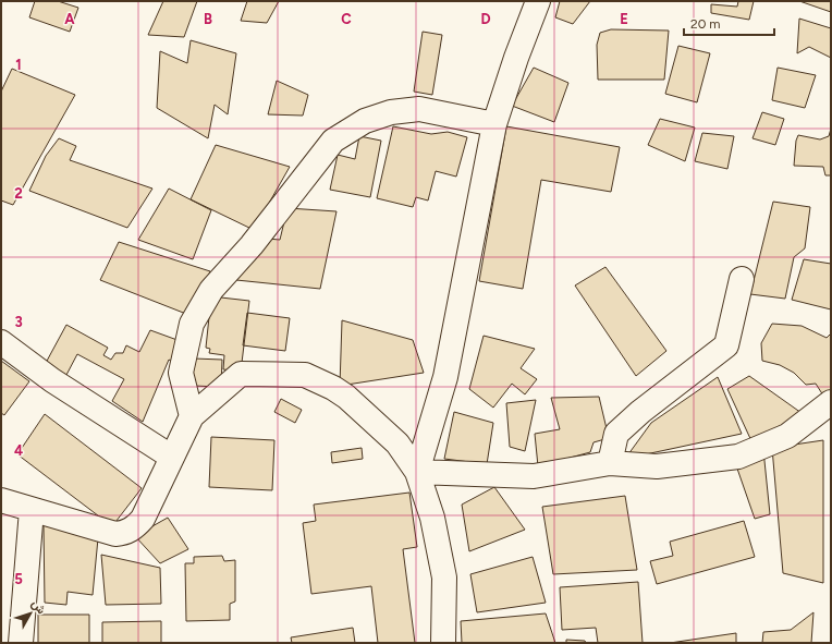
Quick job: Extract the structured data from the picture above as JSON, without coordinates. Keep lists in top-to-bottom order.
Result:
{
  "scale_bar": "20 m",
  "north": "top right",
  "grid": {
    "columns": [
      "A",
      "B",
      "C",
      "D",
      "E"
    ],
    "rows": [
      "1",
      "2",
      "3",
      "4",
      "5"
    ]
  }
}
